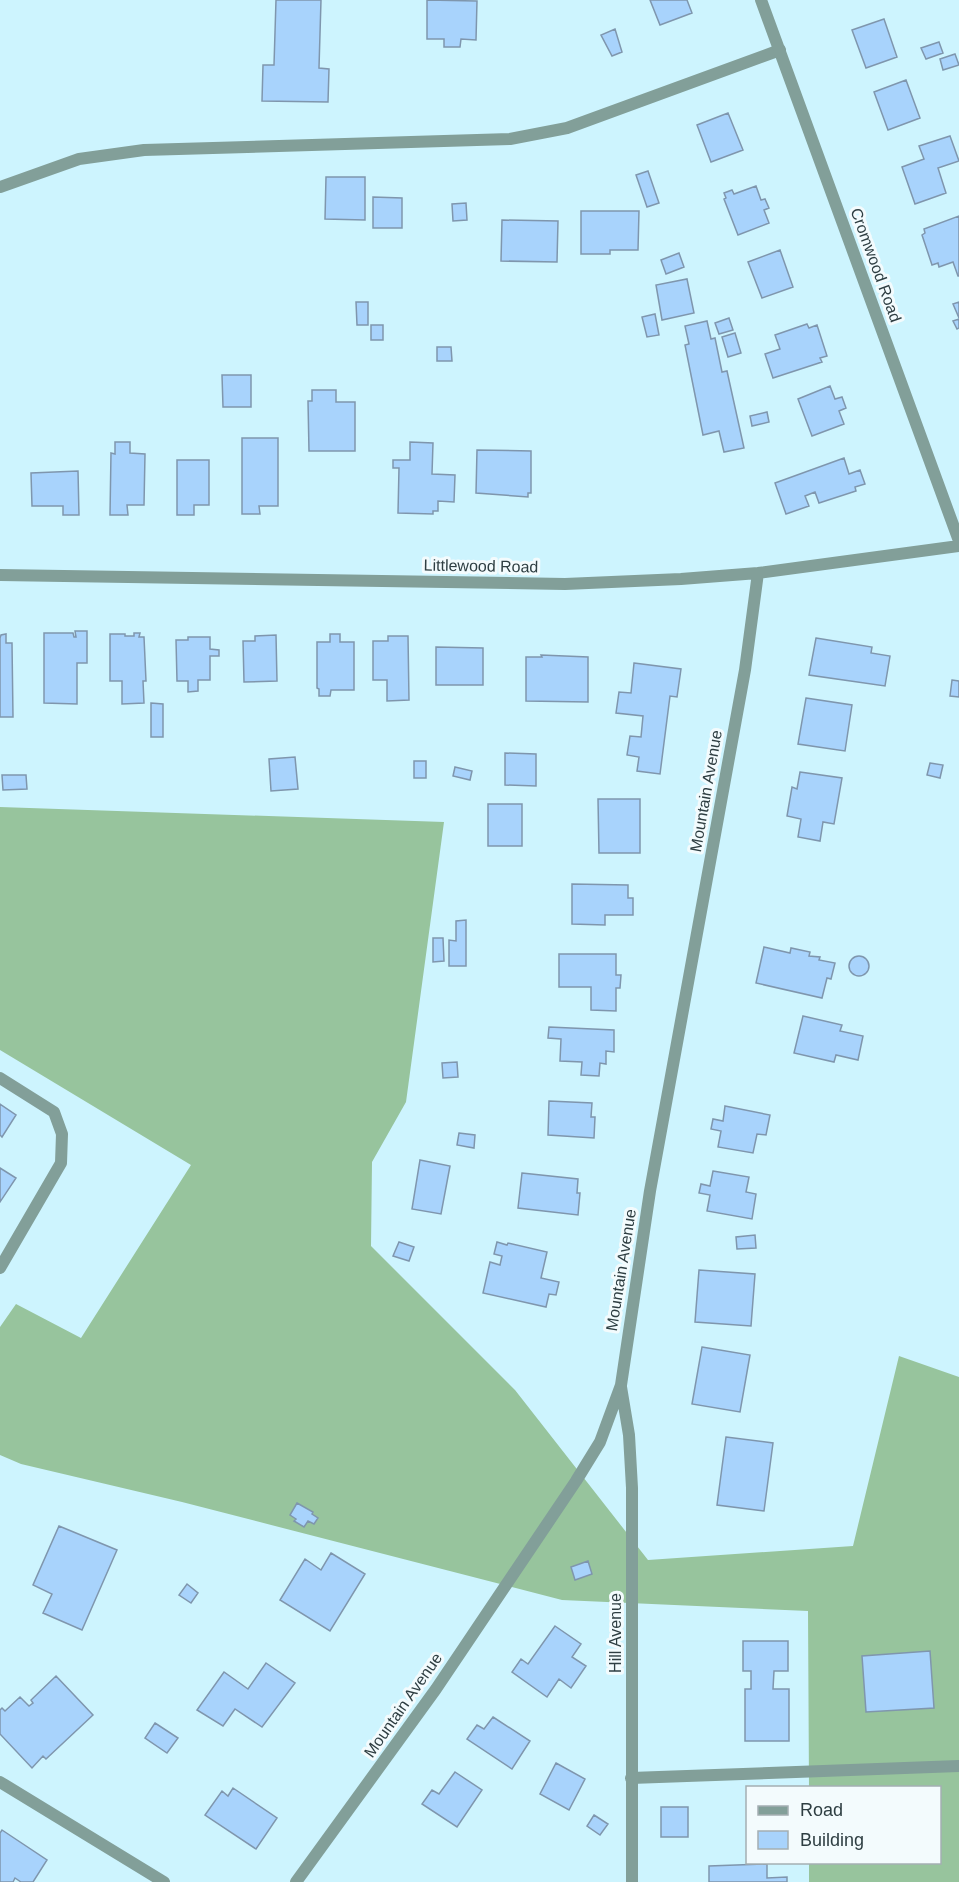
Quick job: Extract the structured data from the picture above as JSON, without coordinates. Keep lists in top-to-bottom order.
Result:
{
  "streets": {
    "street": [
      "Cromwood Road",
      "Littlewood Road",
      "Mountain Avenue",
      "Hill Avenue"
    ]
  },
  "crossings": [
    ["Littlewood Road", "Mountain Avenue"],
    ["Mountain Avenue", "Hill Avenue"]
  ],
  "legend": ["Road", "Building"]
}
